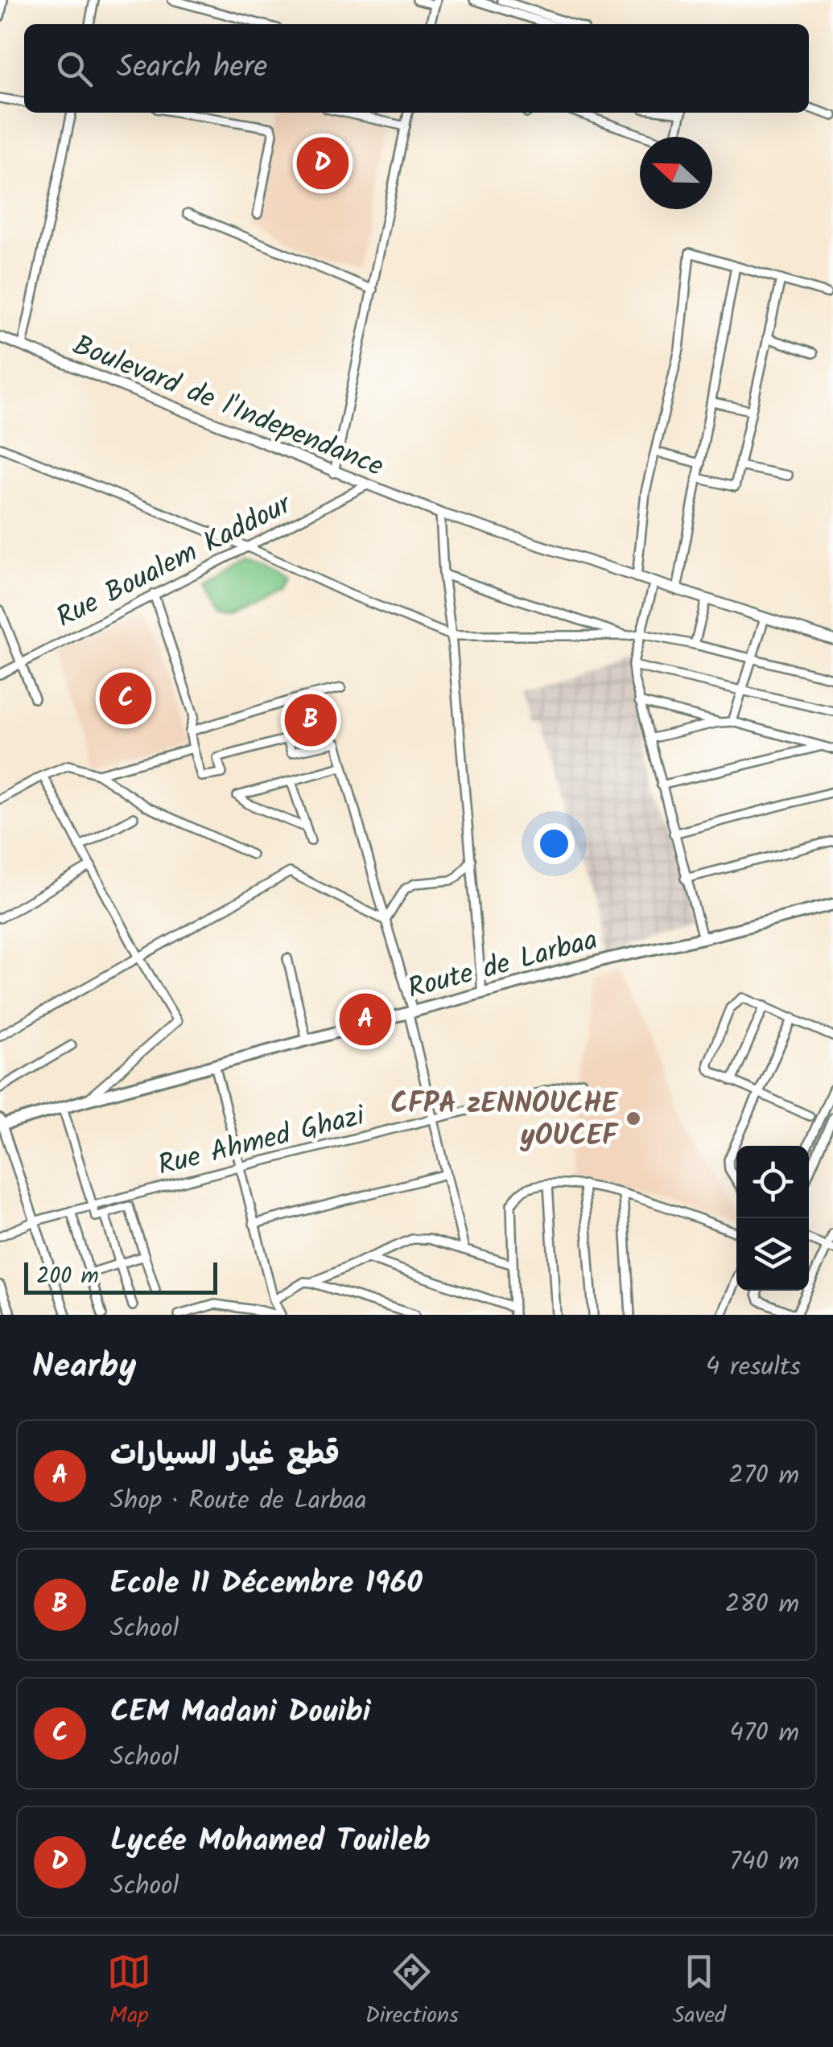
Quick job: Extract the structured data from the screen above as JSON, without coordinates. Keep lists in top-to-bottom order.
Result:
{
  "streets": {
    "main road": ["Route de Larbaa"],
    "street": ["Boulevard de l'Independance", "Rue Boualem Kaddour", "Rue Ahmed Ghazi"]
  },
  "crossings": [
    ["Boulevard de l'Independance", "Rue Boualem Kaddour"]
  ],
  "places": ["CFPA zENNOUCHE yOUCEF"],
  "scale_bar": "200 m",
  "north": "left",
  "page": {
    "search": "Search here",
    "pins": [
      "D",
      "C",
      "B",
      "A"
    ],
    "scale": "200 m",
    "heading": ["Nearby", "4 results"],
    "list": [
      {
        "mark": "A",
        "name": "قطع غيار السيارات",
        "note": "Shop · Route de Larbaa",
        "value": "270 m"
      },
      {
        "mark": "B",
        "name": "Ecole 11 Décembre 1960",
        "note": "School",
        "value": "280 m"
      },
      {
        "mark": "C",
        "name": "CEM Madani Douibi",
        "note": "School",
        "value": "470 m"
      },
      {
        "mark": "D",
        "name": "Lycée Mohamed Touileb",
        "note": "School",
        "value": "740 m"
      }
    ],
    "nav": ["Map", "Directions", "Saved"]
  }
}
